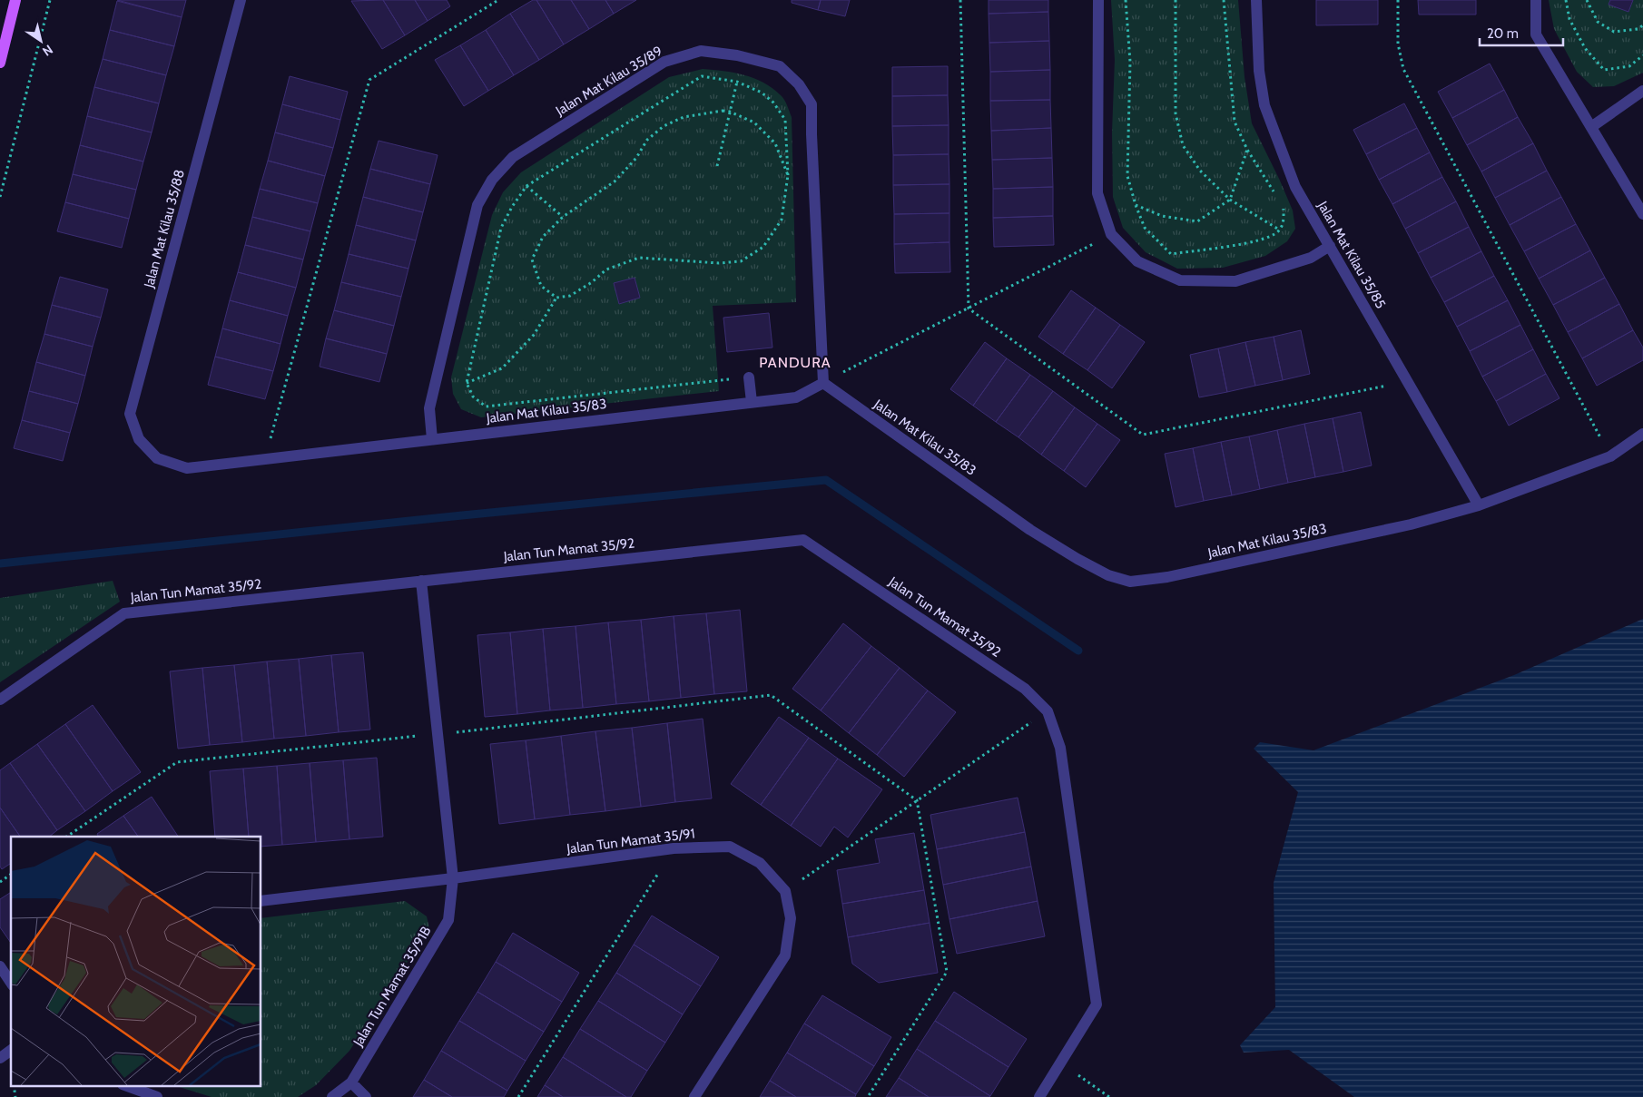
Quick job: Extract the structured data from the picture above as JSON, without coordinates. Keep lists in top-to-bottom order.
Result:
{
  "streets": {
    "street": [
      "Jalan Mat Kilau 35/89",
      "Jalan Mat Kilau 35/88",
      "Jalan Mat Kilau 35/85",
      "Jalan Mat Kilau 35/83",
      "Jalan Tun Mamat 35/92",
      "Jalan Tun Mamat 35/91",
      "Jalan Tun Mamat 35/91B"
    ]
  },
  "crossings": [
    ["Jalan Mat Kilau 35/89", "Jalan Mat Kilau 35/83"],
    ["Jalan Mat Kilau 35/88", "Jalan Mat Kilau 35/83"],
    ["Jalan Mat Kilau 35/85", "Jalan Mat Kilau 35/83"],
    ["Jalan Tun Mamat 35/91", "Jalan Tun Mamat 35/91B"]
  ],
  "districts": ["PANDURA"],
  "scale_bar": "20 m",
  "north": "bottom right"
}
